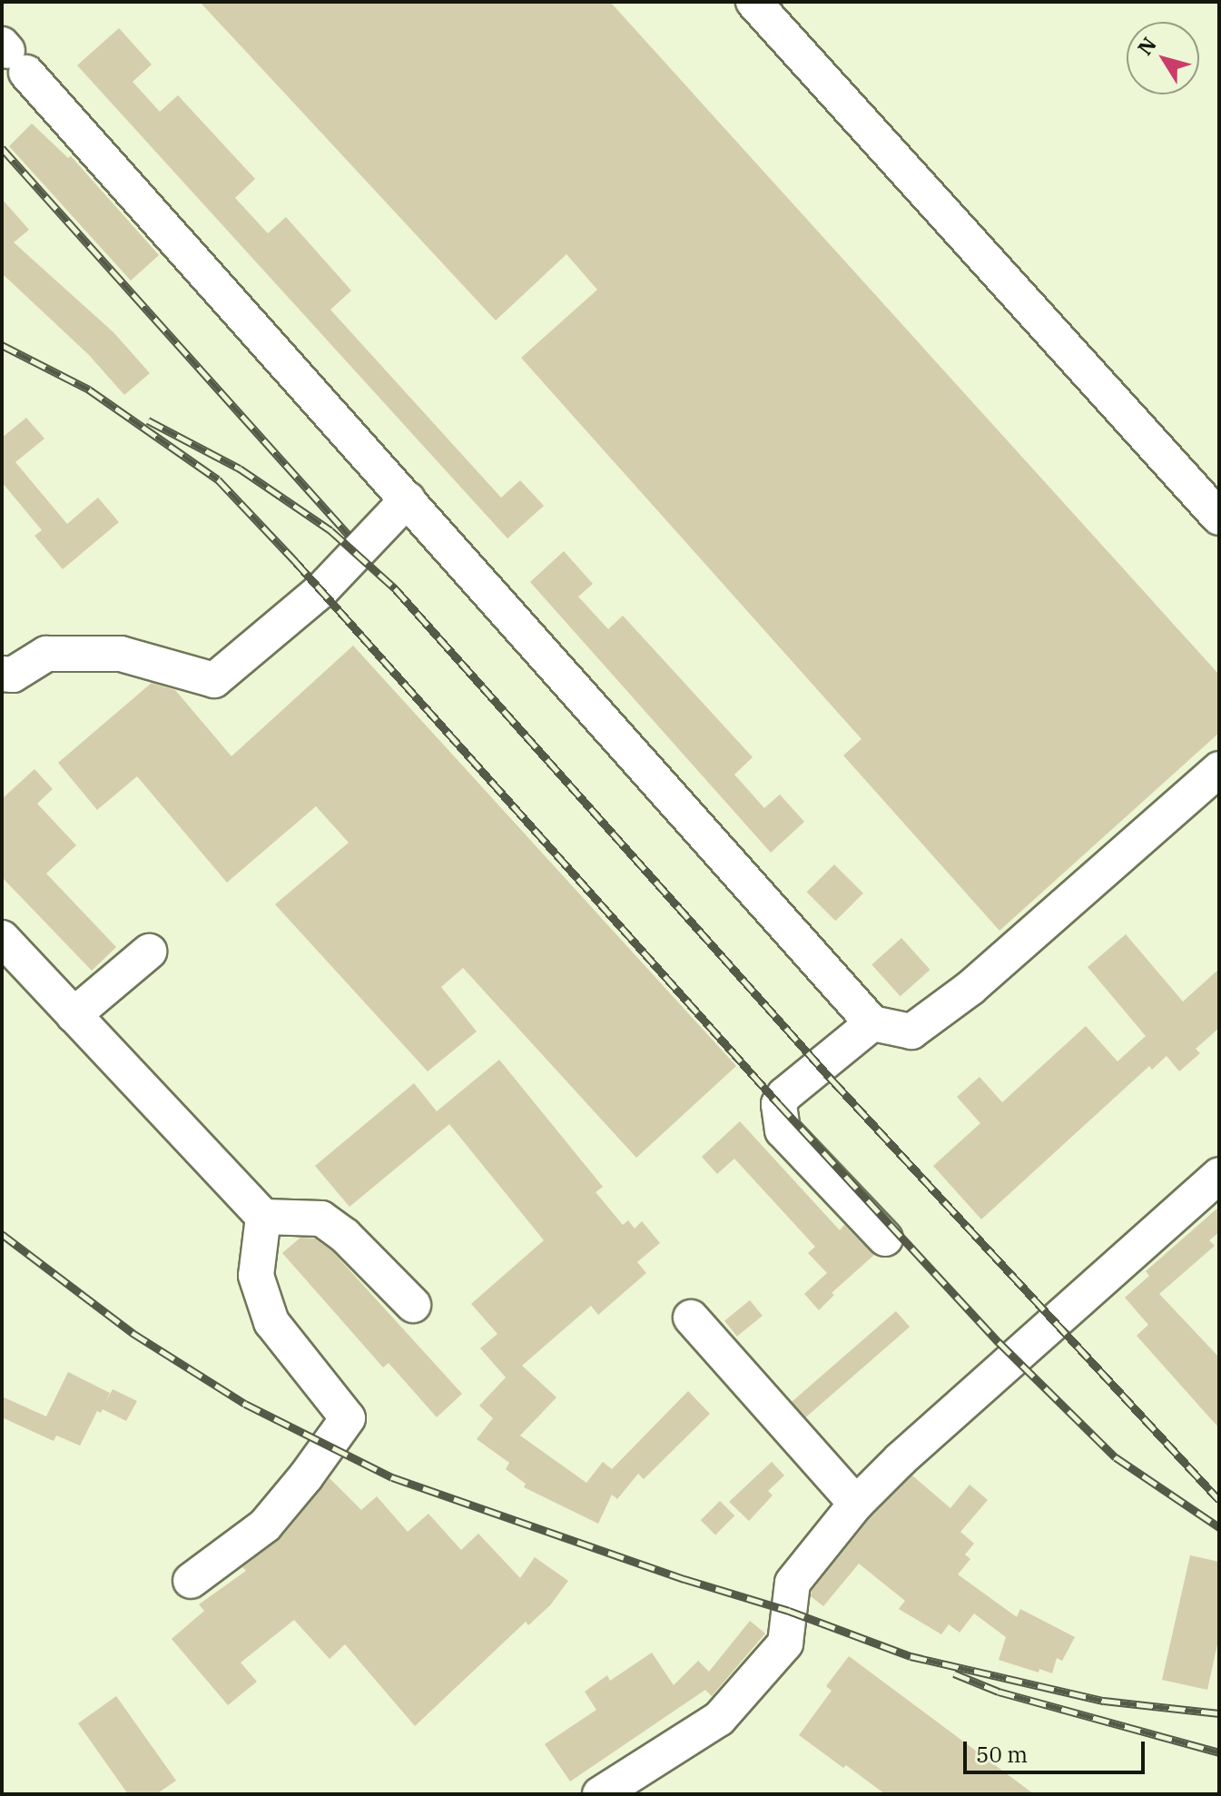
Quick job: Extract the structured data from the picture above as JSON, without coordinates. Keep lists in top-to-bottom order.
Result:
{
  "scale_bar": "50 m",
  "north": "top left"
}
